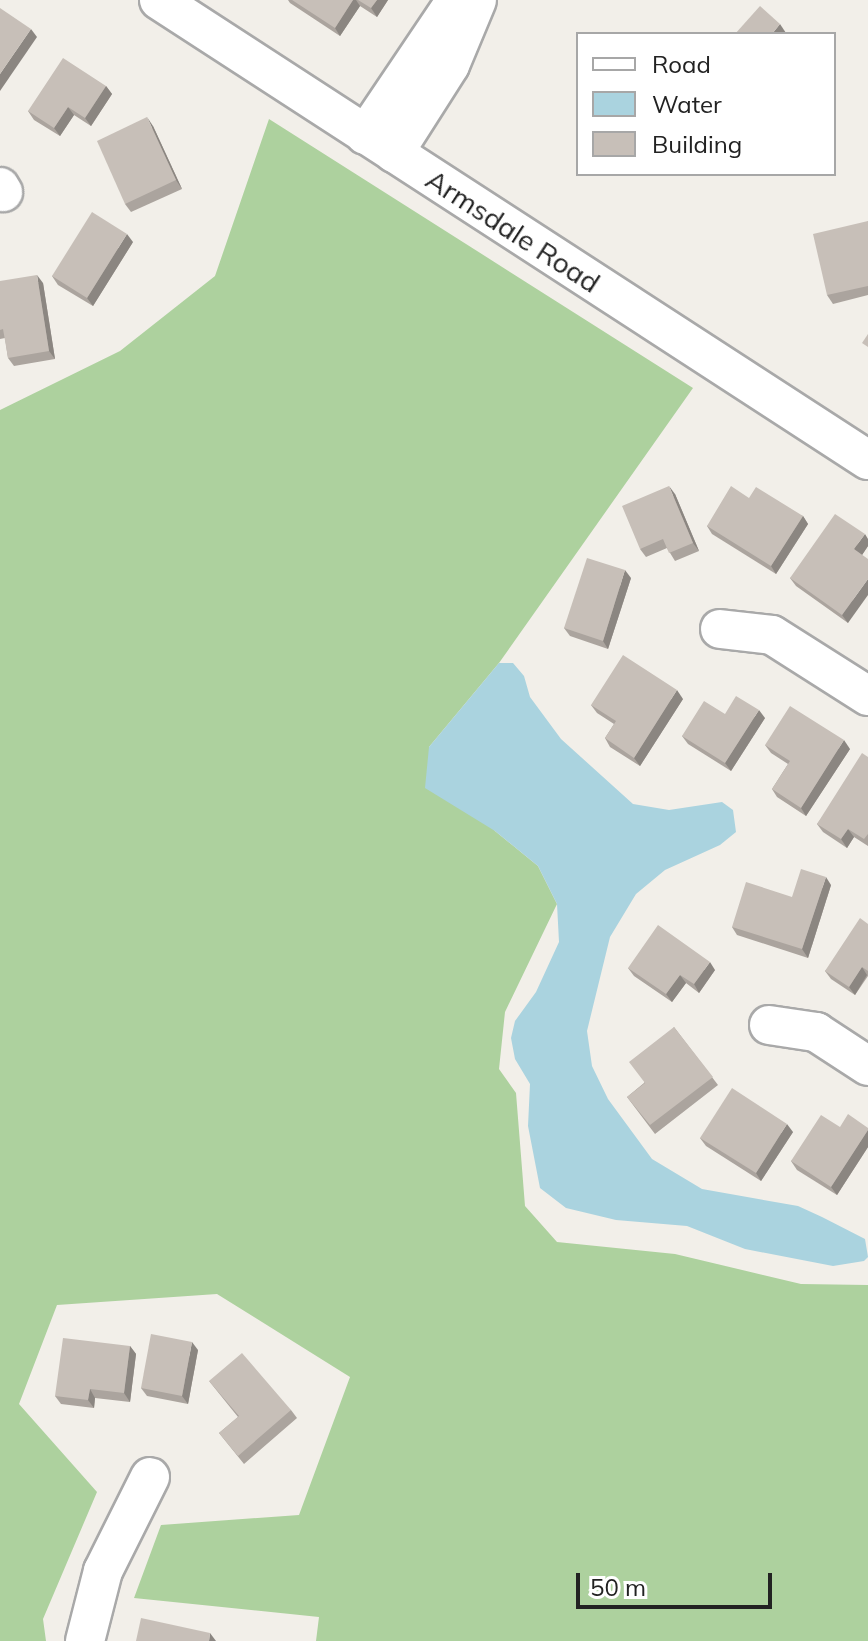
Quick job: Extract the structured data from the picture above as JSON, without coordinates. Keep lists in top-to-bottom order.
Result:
{
  "streets": {
    "street": ["Armsdale Road"]
  },
  "legend": ["Road", "Water", "Building"],
  "scale_bar": "50 m"
}
